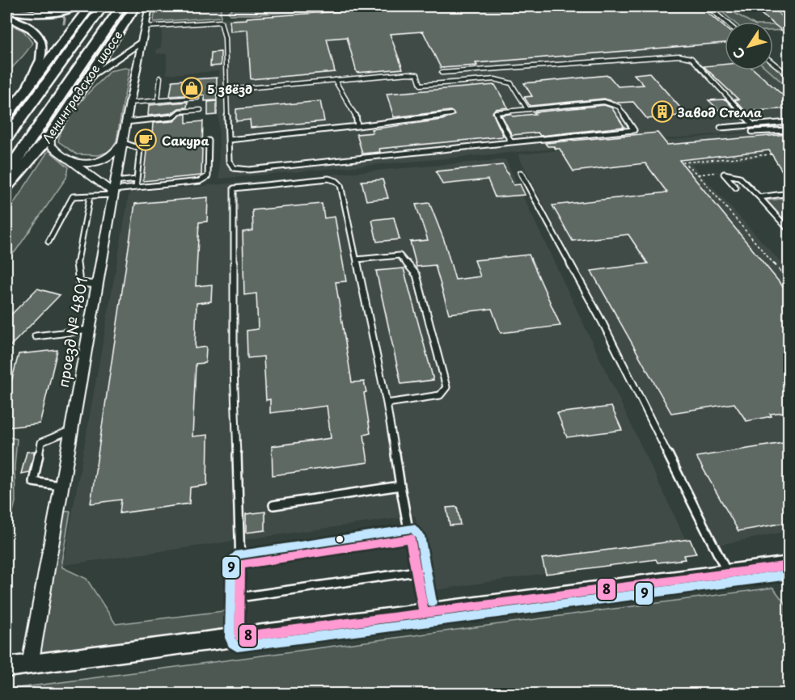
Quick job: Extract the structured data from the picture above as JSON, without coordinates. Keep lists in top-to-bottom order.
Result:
{
  "streets": {
    "highway": ["Ленинградское шоссе"],
    "street": ["проезд № 4801"]
  },
  "places": {
    "shop": ["5 звёзд"],
    "building": ["Завод Стелла"],
    "cafe": ["Сакура"]
  },
  "lines": ["transit line 9", "transit line 8"],
  "north": "bottom left"
}
